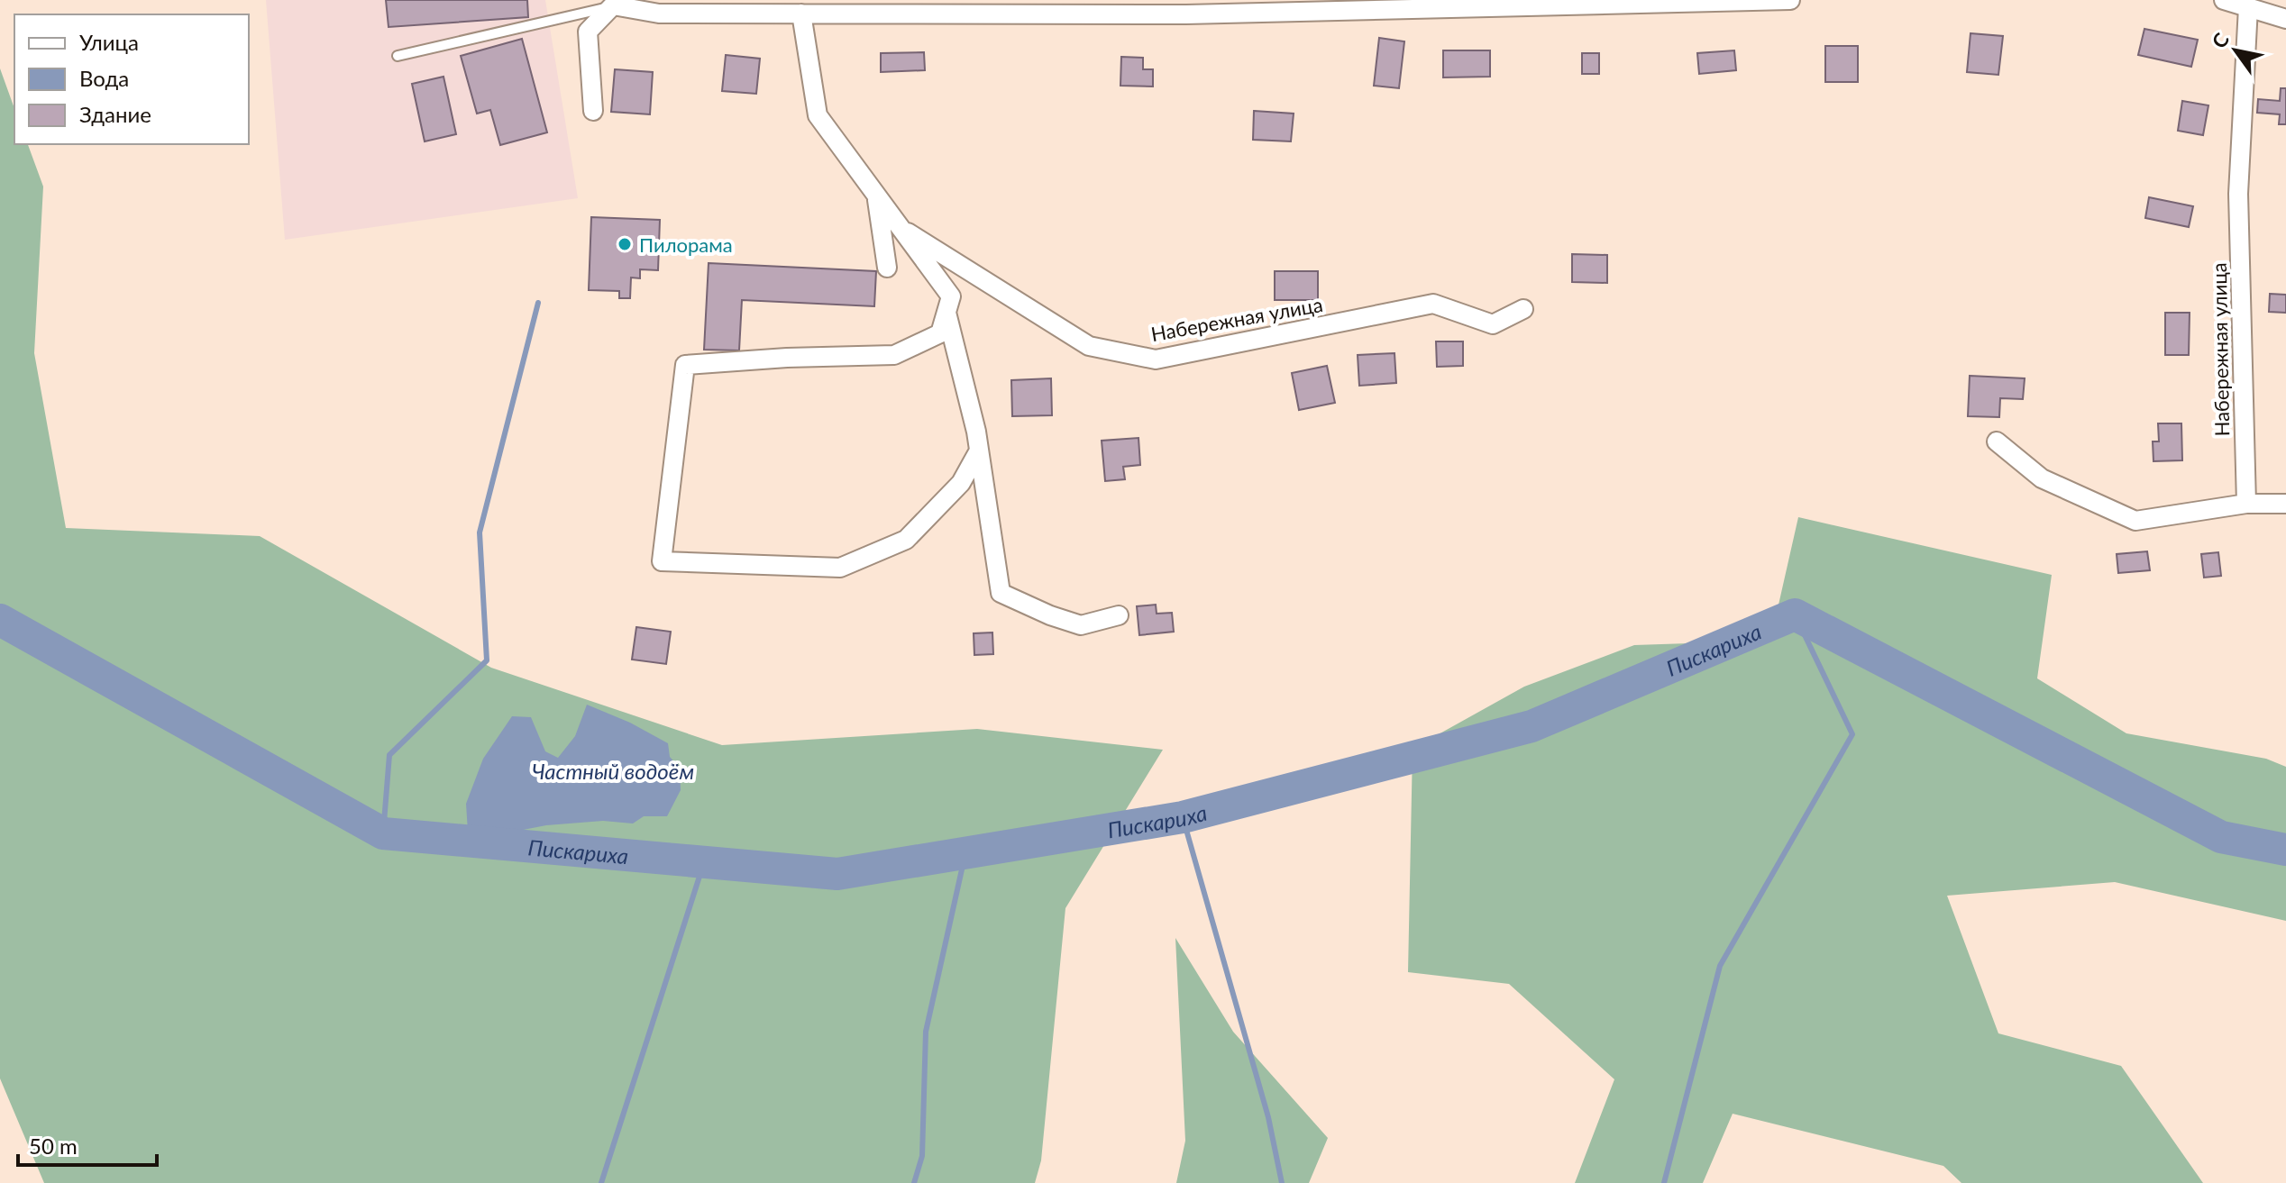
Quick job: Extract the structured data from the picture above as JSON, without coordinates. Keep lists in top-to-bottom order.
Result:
{
  "streets": {
    "street": ["Набережная улица"]
  },
  "water": ["Пискариха", "Частный водоём"],
  "places": ["Пилорама"],
  "legend": ["Улица", "Вода", "Здание"],
  "scale_bar": "50 m",
  "north": "top left"
}
